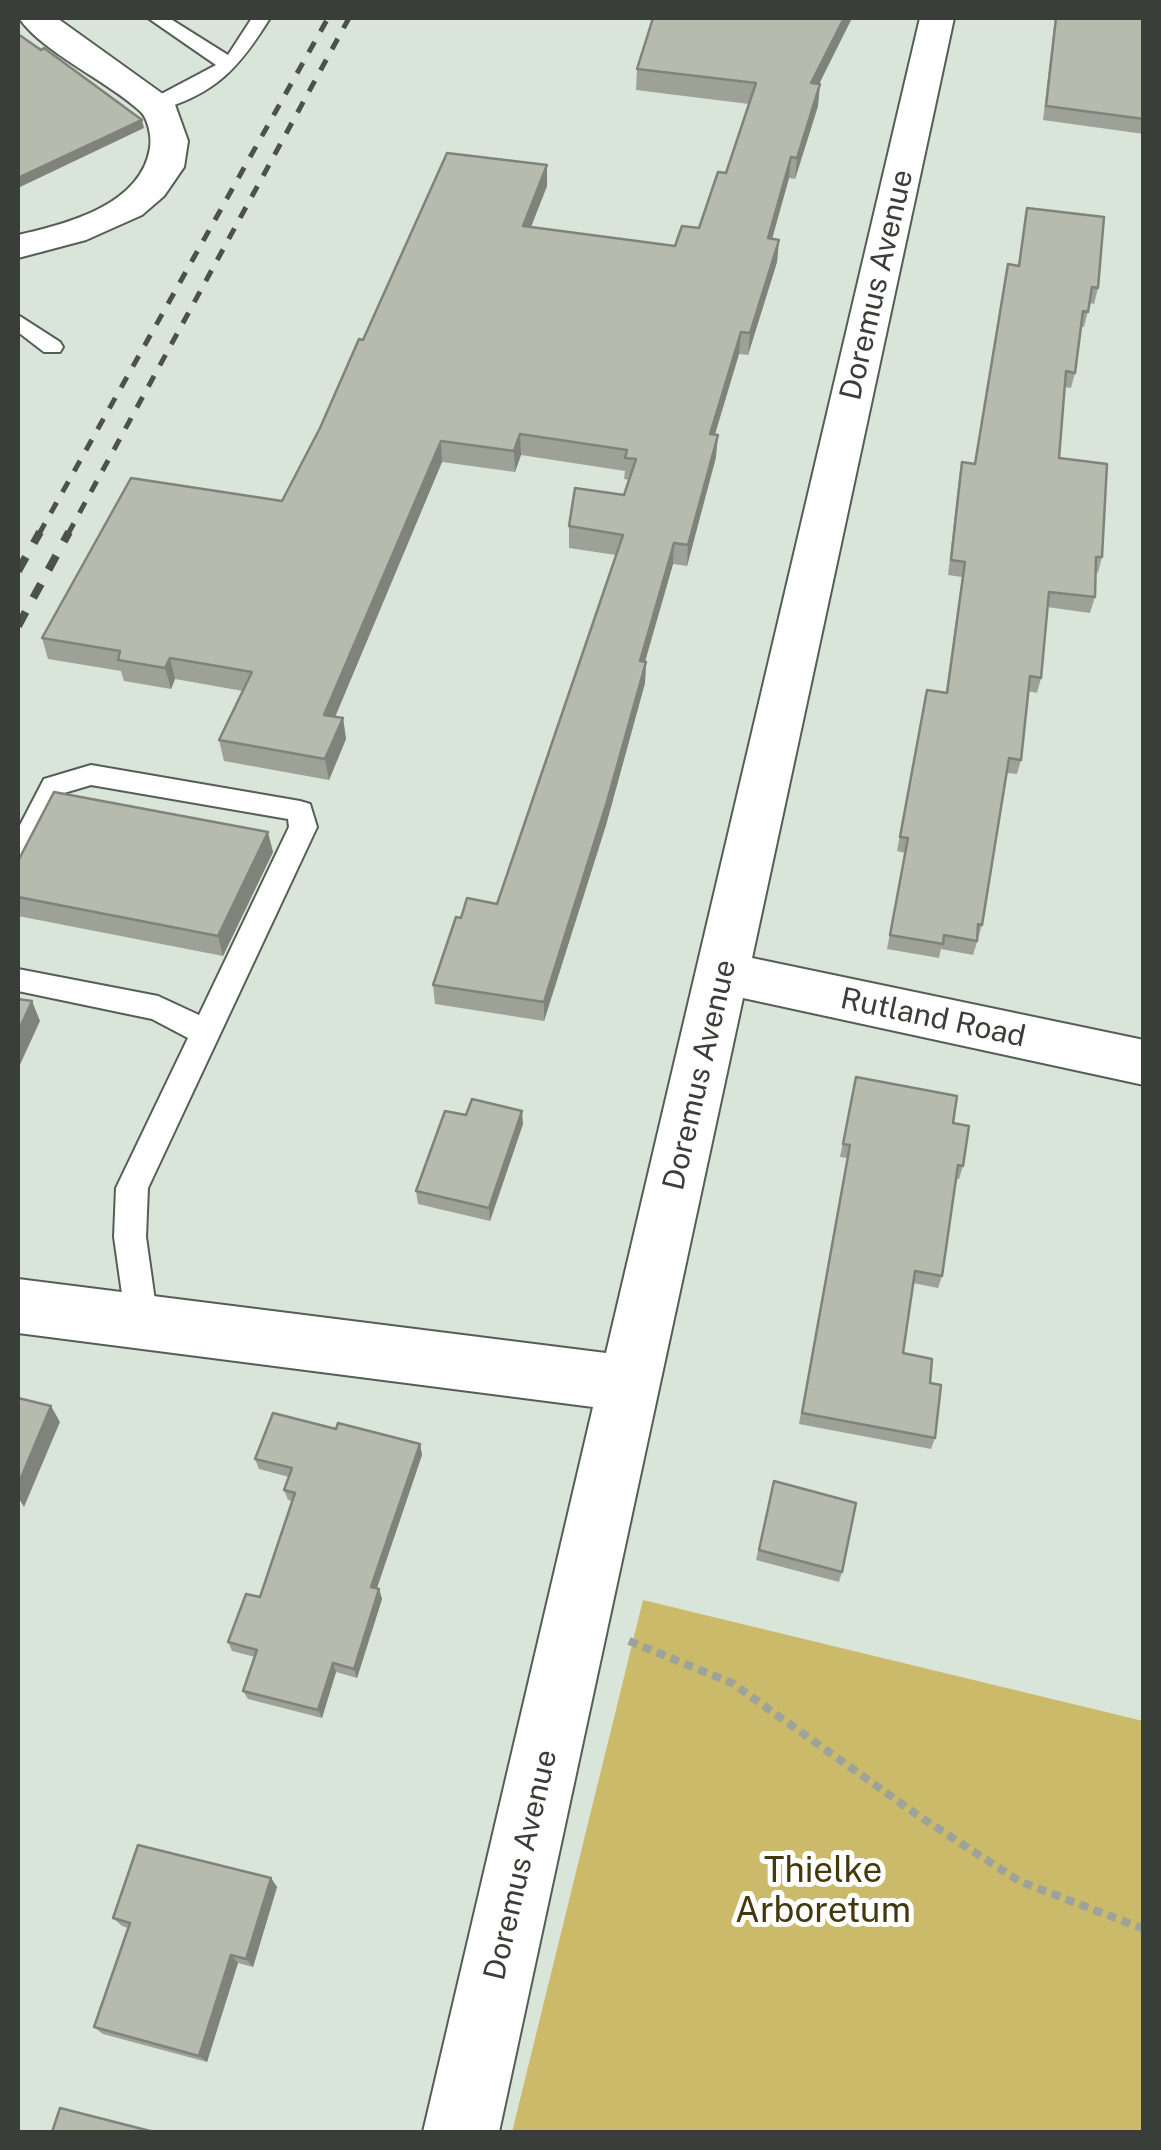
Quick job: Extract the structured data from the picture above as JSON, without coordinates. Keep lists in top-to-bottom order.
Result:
{
  "streets": {
    "street": ["Doremus Avenue", "Rutland Road"]
  },
  "crossings": [
    ["Doremus Avenue", "Rutland Road"]
  ],
  "parks": ["Thielke Arboretum"]
}
